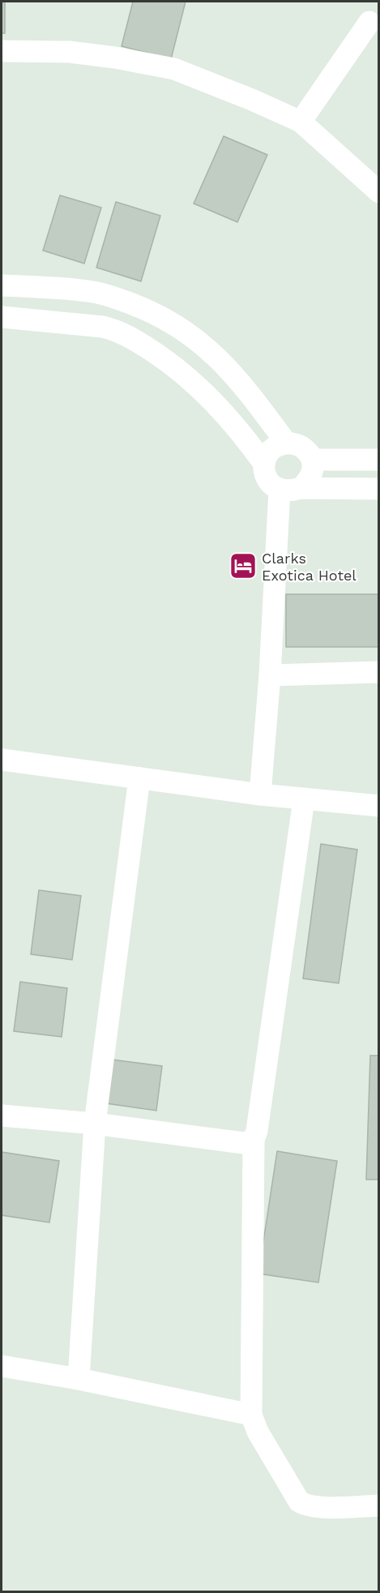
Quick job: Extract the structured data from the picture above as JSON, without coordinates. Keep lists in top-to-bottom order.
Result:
{
  "places": {
    "hotel": ["Clarks Exotica Hotel"]
  }
}
